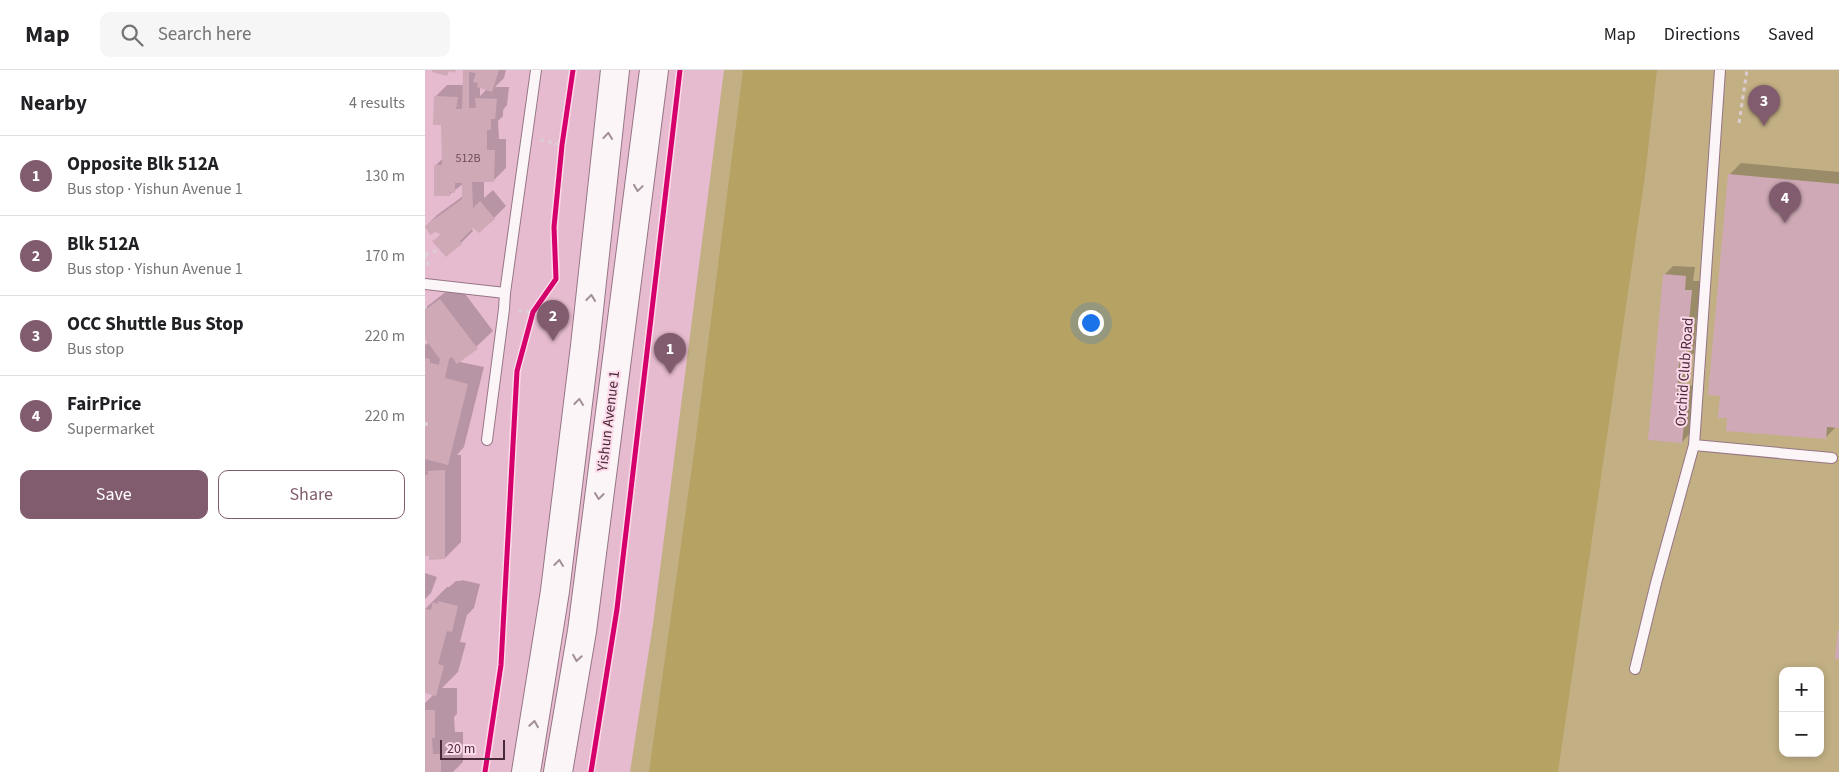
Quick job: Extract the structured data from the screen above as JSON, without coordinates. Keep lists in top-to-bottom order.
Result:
{
  "streets": {
    "main road": ["Yishun Avenue 1"],
    "lane": ["Orchid Club Road"]
  },
  "house_numbers": ["512B"],
  "scale_bar": "20 m",
  "page": {
    "header": "Map",
    "search": "Search here",
    "nav": ["Map", "Directions", "Saved"],
    "heading": ["Nearby", "4 results"],
    "pins": [
      "3",
      "4",
      "2",
      "1"
    ],
    "list": [
      {
        "mark": "1",
        "name": "Opposite Blk 512A",
        "note": "Bus stop · Yishun Avenue 1",
        "value": "130 m"
      },
      {
        "mark": "2",
        "name": "Blk 512A",
        "note": "Bus stop · Yishun Avenue 1",
        "value": "170 m"
      },
      {
        "mark": "3",
        "name": "OCC Shuttle Bus Stop",
        "note": "Bus stop",
        "value": "220 m"
      },
      {
        "mark": "4",
        "name": "FairPrice",
        "note": "Supermarket",
        "value": "220 m"
      }
    ],
    "buttons": ["Save", "Share"],
    "map_buttons": ["+", "−"],
    "scale": "20 m"
  }
}
